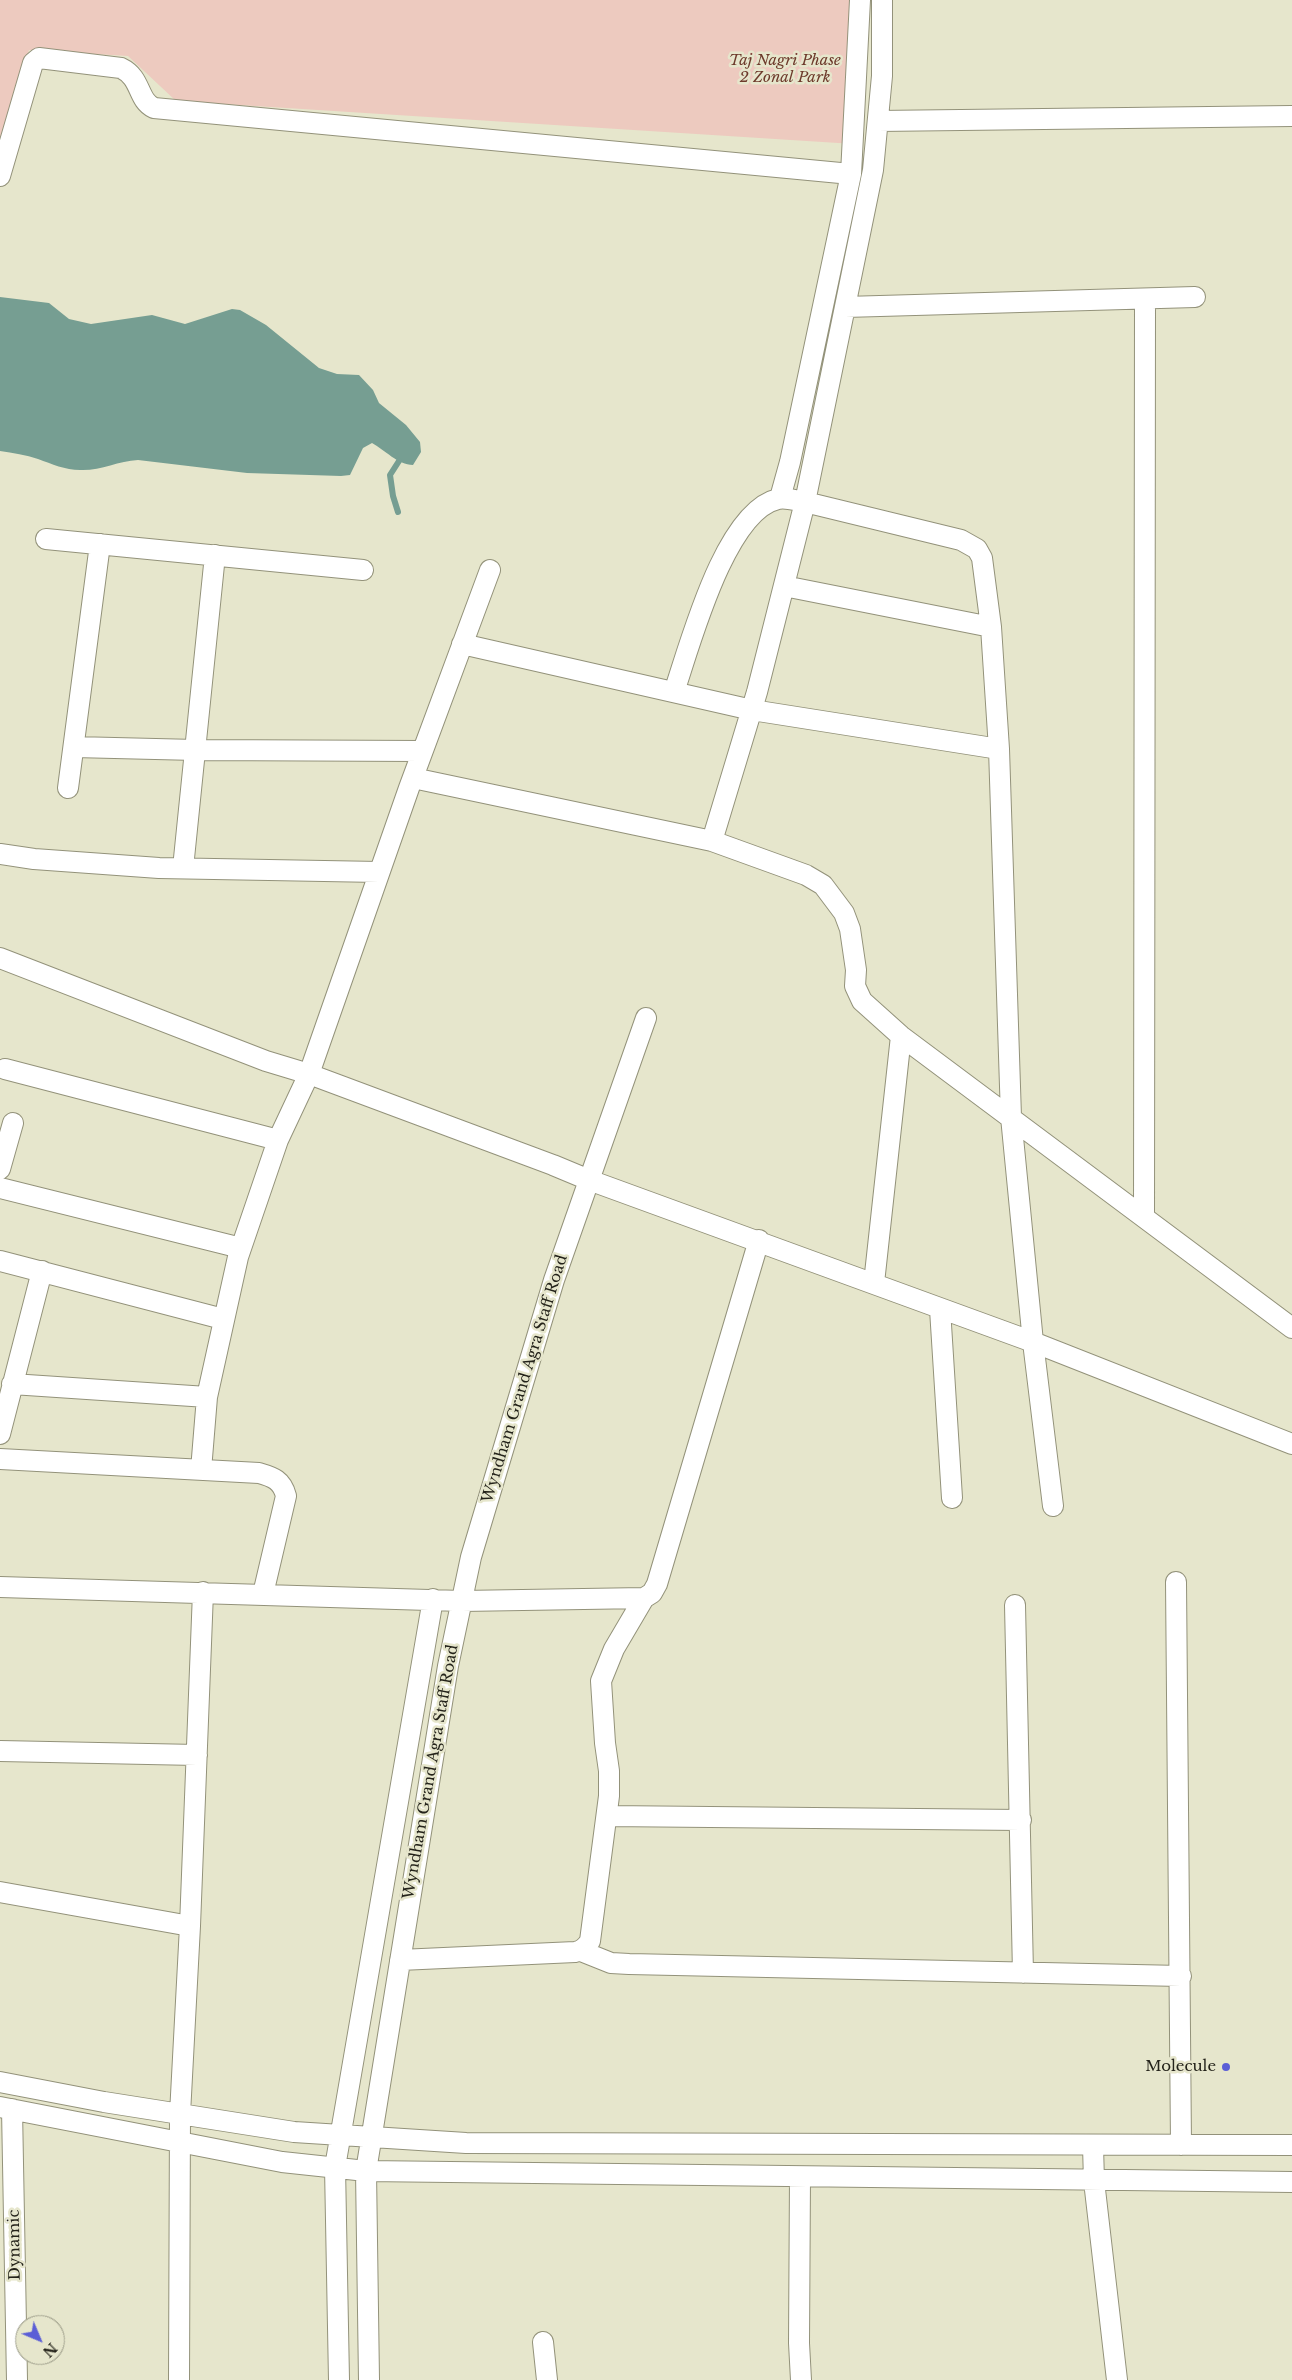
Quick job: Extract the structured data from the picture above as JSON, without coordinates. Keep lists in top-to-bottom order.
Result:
{
  "streets": {
    "street": ["Wyndham Grand Agra Staff Road", "Dynamic"]
  },
  "parks": ["Taj Nagri Phase 2 Zonal Park"],
  "places": ["Molecule"],
  "north": "bottom right"
}
